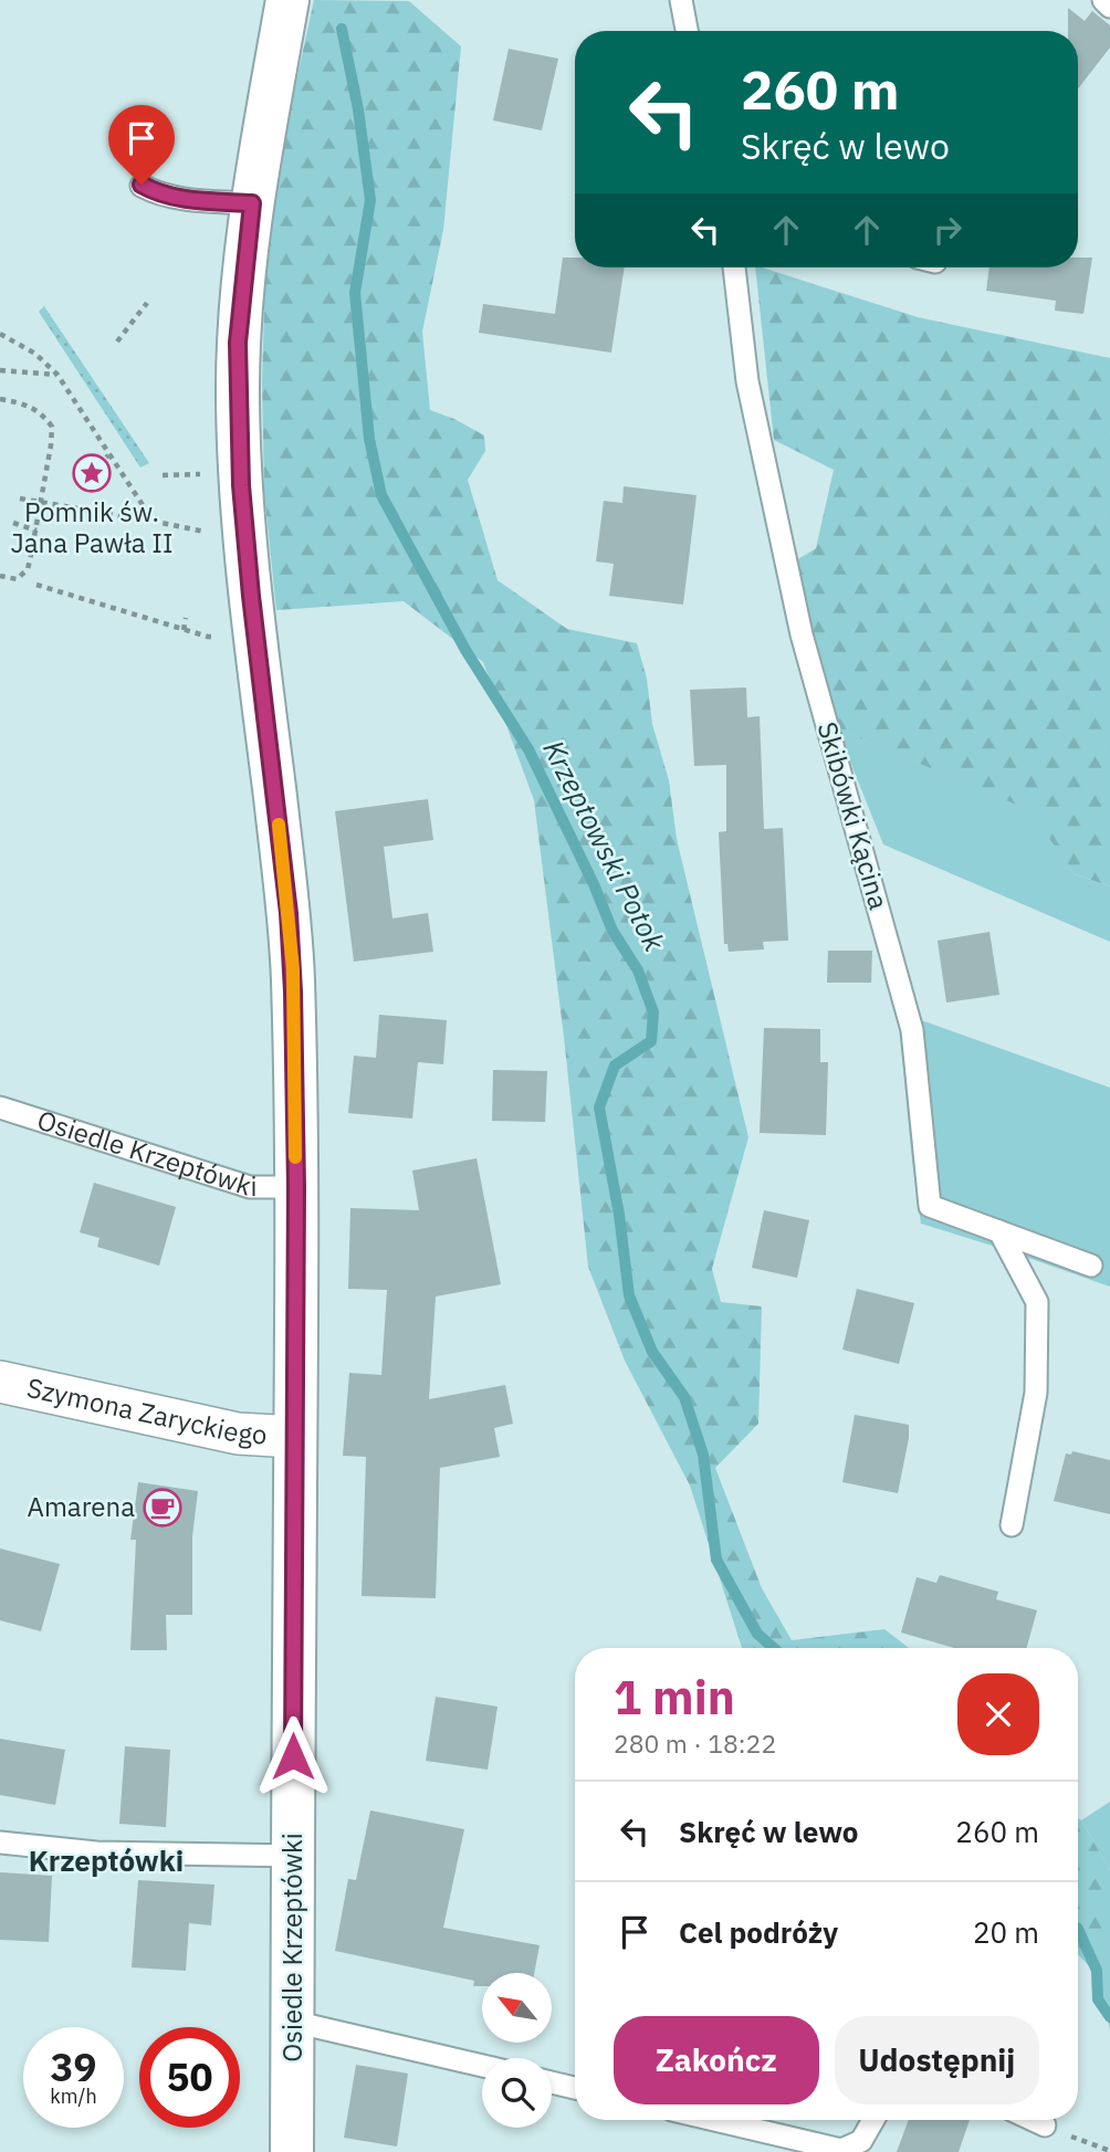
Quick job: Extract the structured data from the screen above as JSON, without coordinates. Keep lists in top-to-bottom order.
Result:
{
  "streets": {
    "main road": ["Osiedle Krzeptówki"],
    "street": ["Szymona Zaryckiego"],
    "lane": ["Skibówki Kącina"]
  },
  "crossings": [
    ["Osiedle Krzeptówki", "Szymona Zaryckiego"]
  ],
  "districts": ["Krzeptówki"],
  "water": ["Krzeptowski Potok"],
  "places": {
    "place": ["Pomnik św. Jana Pawła II"],
    "cafe": ["Amarena"]
  },
  "north": "top left",
  "page": {
    "turn": ["260 m", "Skręć w lewo"],
    "heading": ["1 min", "280 m · 18:22"],
    "list": [
      {
        "name": "Skręć w lewo",
        "value": "260 m"
      },
      {
        "name": "Cel podróży",
        "value": "20 m"
      }
    ],
    "buttons": ["Zakończ", "Udostępnij"],
    "speed": "39 km/h",
    "limit": "50"
  }
}
